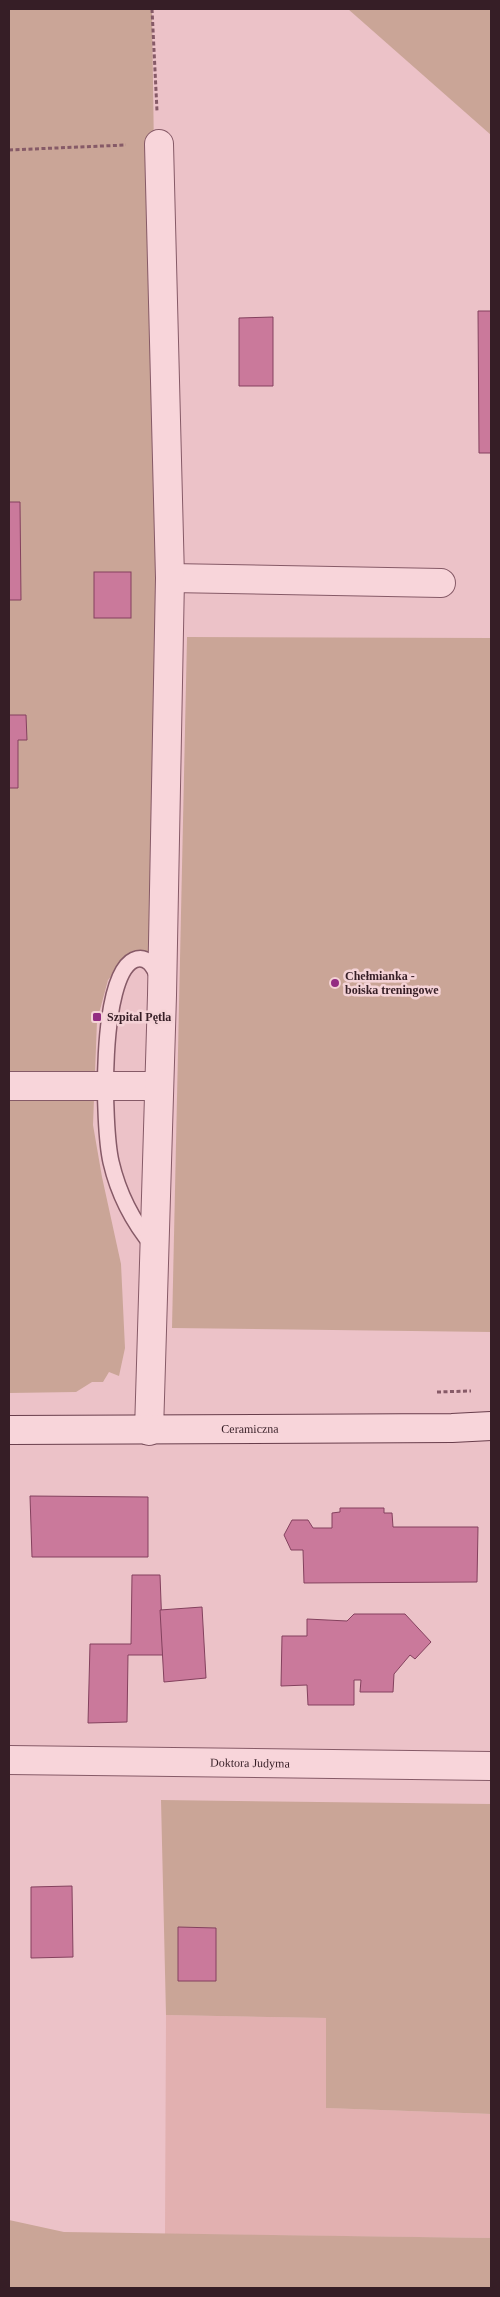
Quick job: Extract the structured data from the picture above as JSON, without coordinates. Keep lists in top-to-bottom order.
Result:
{
  "streets": {
    "street": ["Ceramiczna", "Doktora Judyma"]
  },
  "places": {
    "other": ["Chełmianka - boiska treningowe"],
    "transit": ["Szpital Pętla"]
  }
}
